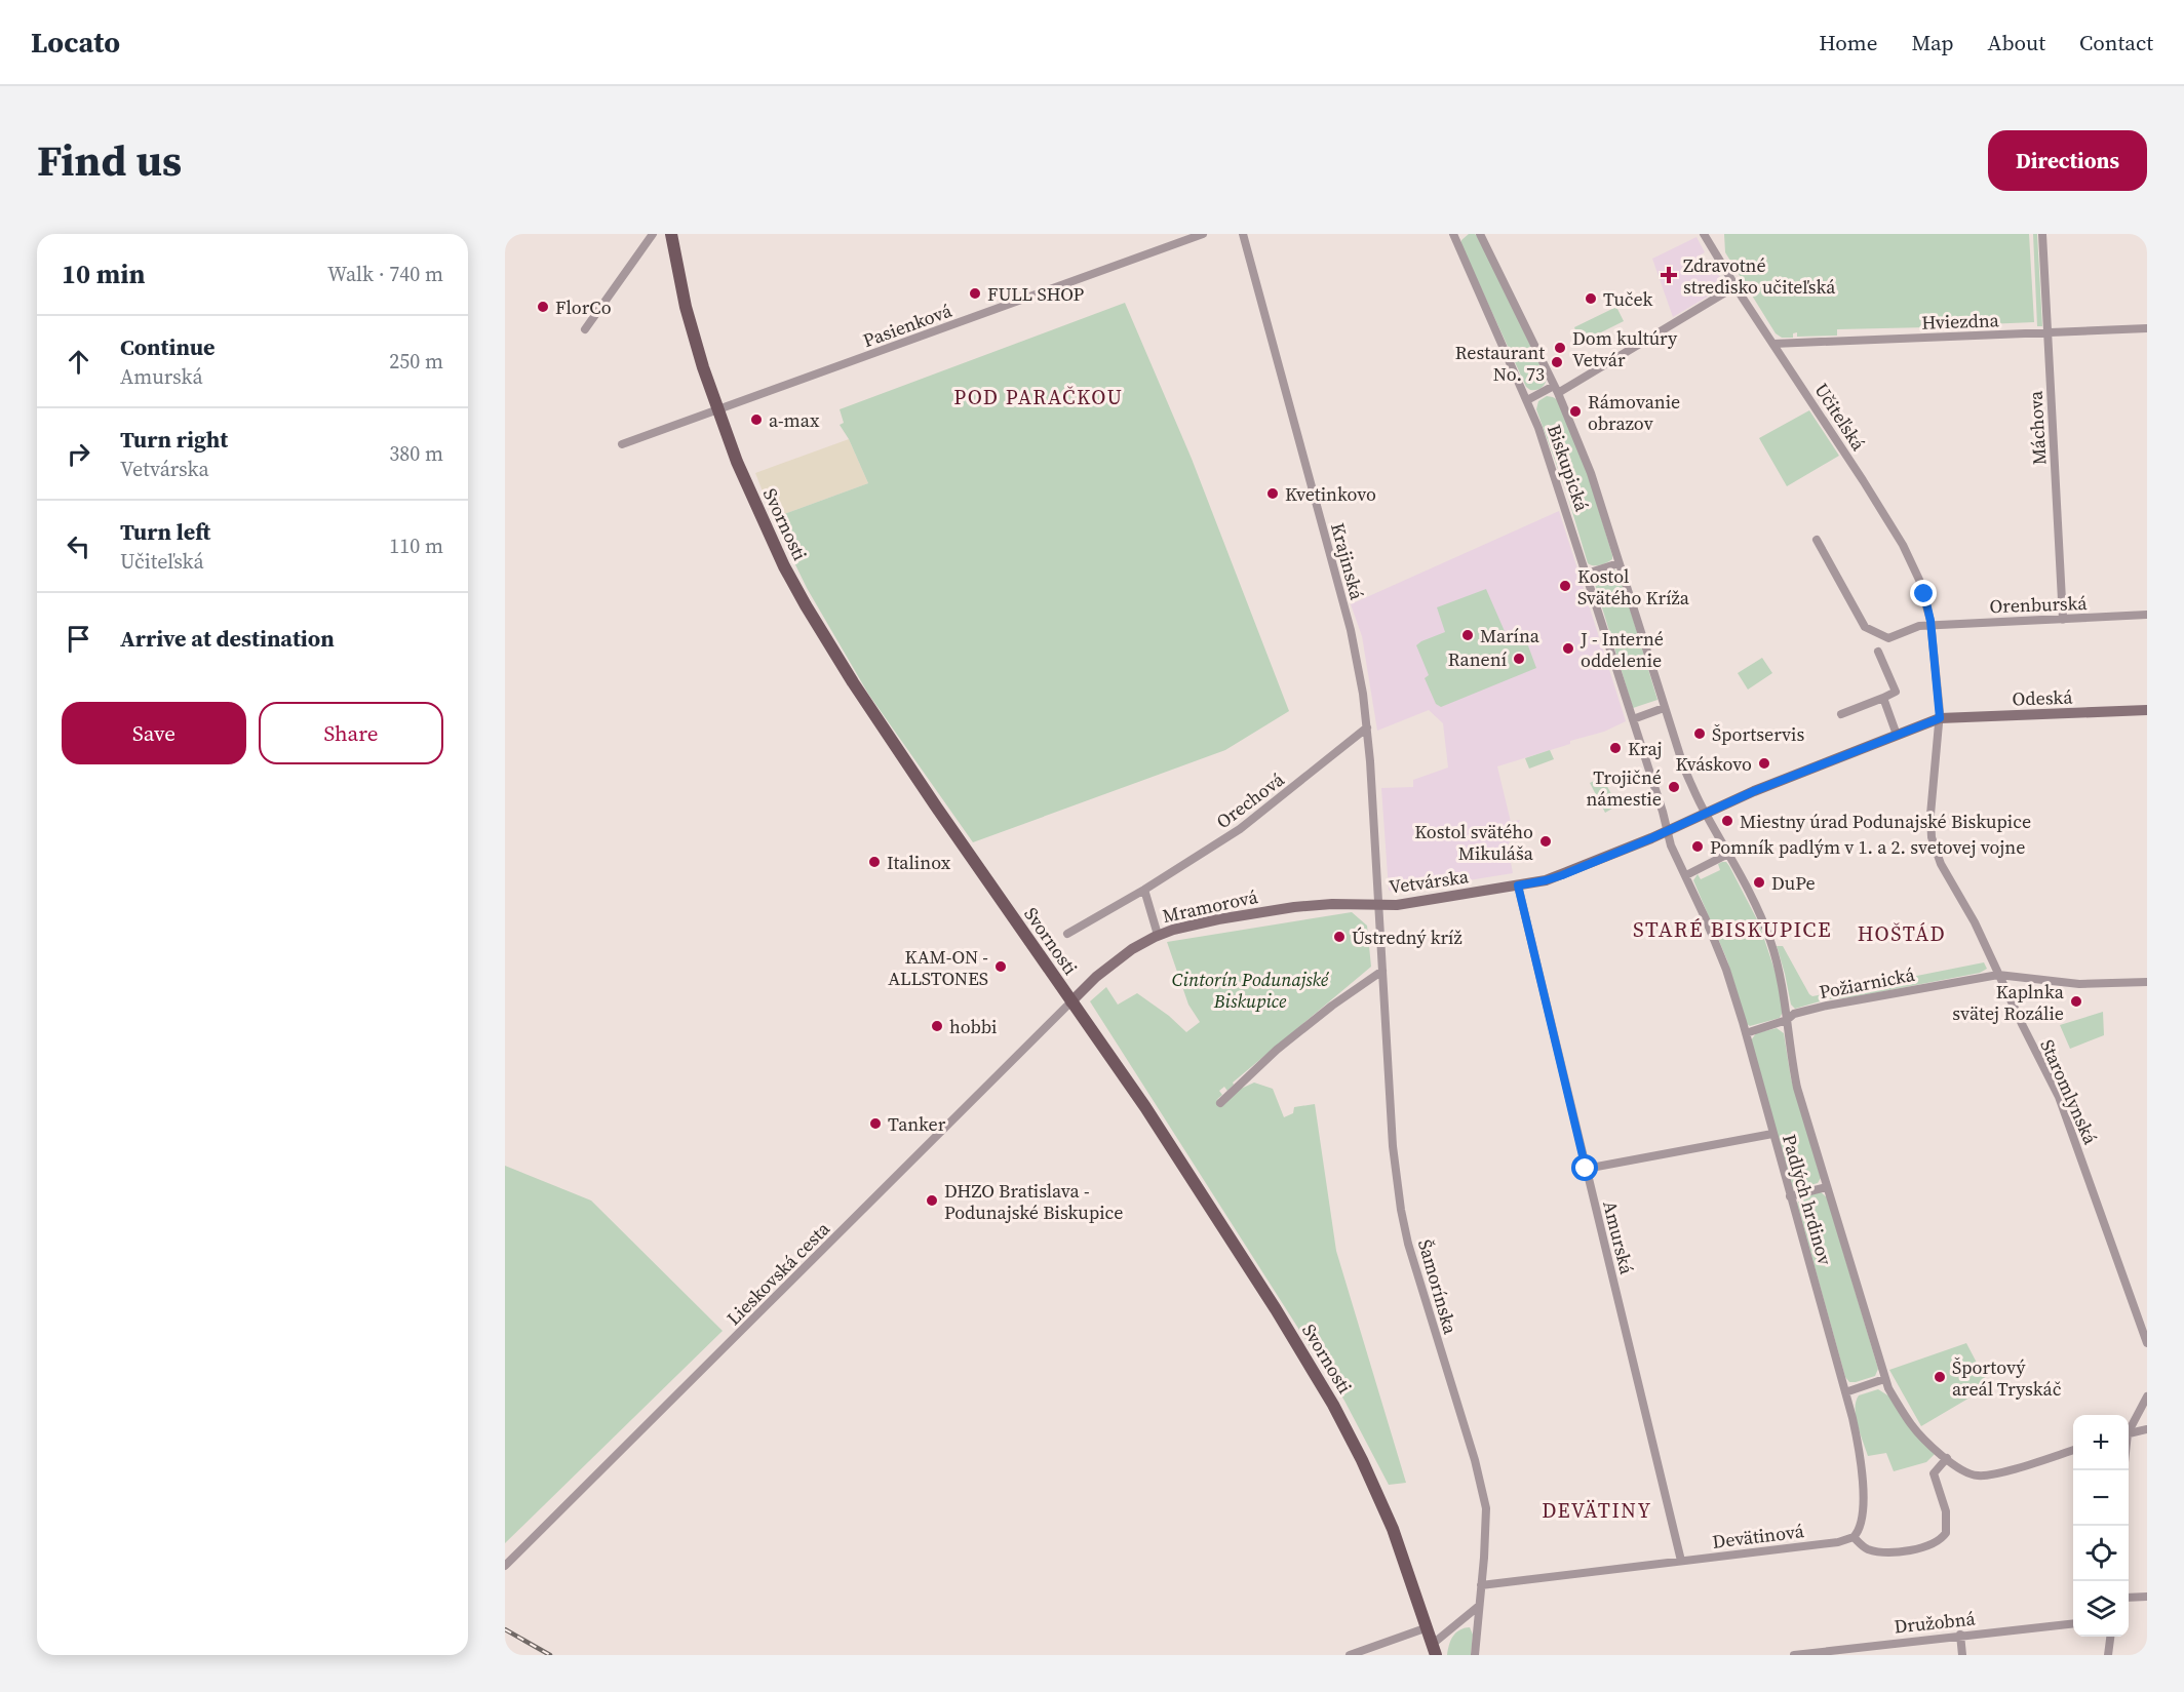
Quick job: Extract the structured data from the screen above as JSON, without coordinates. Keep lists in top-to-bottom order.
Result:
{
  "streets": {
    "main road": ["Svornosti"],
    "street": [
      "Hviezdna",
      "Pasienková",
      "Učiteľská",
      "Máchova",
      "Biskupická",
      "Krajinská",
      "Orenburská",
      "Odeská",
      "Orechová",
      "Vetvárska",
      "Mramorová",
      "Požiarnická",
      "Staromlynská",
      "Padlých hrdinov",
      "Amurská",
      "Lieskovská cesta",
      "Šamorínska",
      "Devätinová",
      "Družobná"
    ]
  },
  "crossings": [
    ["Hviezdna", "Učiteľská"],
    ["Hviezdna", "Máchova"],
    ["Pasienková", "Svornosti"],
    ["Učiteľská", "Orenburská"],
    ["Učiteľská", "Odeská"],
    ["Učiteľská", "Vetvárska"],
    ["Učiteľská", "Staromlynská"],
    ["Máchova", "Orenburská"],
    ["Svornosti", "Mramorová"],
    ["Svornosti", "Lieskovská cesta"],
    ["Krajinská", "Orechová"],
    ["Krajinská", "Vetvárska"],
    ["Krajinská", "Mramorová"],
    ["Krajinská", "Šamorínska"],
    ["Odeská", "Vetvárska"],
    ["Odeská", "Staromlynská"],
    ["Vetvárska", "Mramorová"],
    ["Vetvárska", "Staromlynská"],
    ["Vetvárska", "Amurská"],
    ["Vetvárska", "Šamorínska"],
    ["Mramorová", "Lieskovská cesta"],
    ["Mramorová", "Šamorínska"],
    ["Požiarnická", "Staromlynská"],
    ["Požiarnická", "Padlých hrdinov"],
    ["Padlých hrdinov", "Devätinová"],
    ["Amurská", "Devätinová"],
    ["Šamorínska", "Devätinová"]
  ],
  "districts": [
    "POD PARAČKOU",
    "STARÉ BISKUPICE",
    "HOŠTÁD",
    "DEVÄTINY"
  ],
  "parks": ["Cintorín Podunajské Biskupice"],
  "places": {
    "health": ["Zdravotné stredisko učiteľská"],
    "other": [
      "FULL SHOP",
      "Tuček",
      "FlorCo",
      "Dom kultúry Vetvár",
      "Restaurant No. 73",
      "Rámovanie obrazov",
      "a-max",
      "Kvetinkovo",
      "Kostol Svätého Kríža",
      "Marína",
      "J - Interné oddelenie",
      "Ranení",
      "Športservis",
      "Kraj",
      "Kváskovo",
      "Trojičné námestie",
      "Miestny úrad Podunajské Biskupice",
      "Kostol svätého Mikuláša",
      "Pomník padlým v 1. a 2. svetovej vojne",
      "Italinox",
      "DuPe",
      "Ústredný kríž",
      "KAM-ON - ALLSTONES",
      "Kaplnka svätej Rozálie",
      "hobbi",
      "Tanker",
      "DHZO Bratislava - Podunajské Biskupice",
      "Športový areál Tryskáč"
    ]
  },
  "page": {
    "header": "Locato",
    "nav": [
      "Home",
      "Map",
      "About",
      "Contact"
    ],
    "title": "Find us",
    "buttons": [
      "Directions",
      ["Save", "Share"]
    ],
    "heading": ["10 min", "Walk · 740 m"],
    "list": [
      ["Continue", "Amurská", "250 m"],
      ["Turn right", "Vetvárska", "380 m"],
      ["Turn left", "Učiteľská", "110 m"],
      "Arrive at destination"
    ],
    "map_buttons": ["+", "−"]
  }
}
